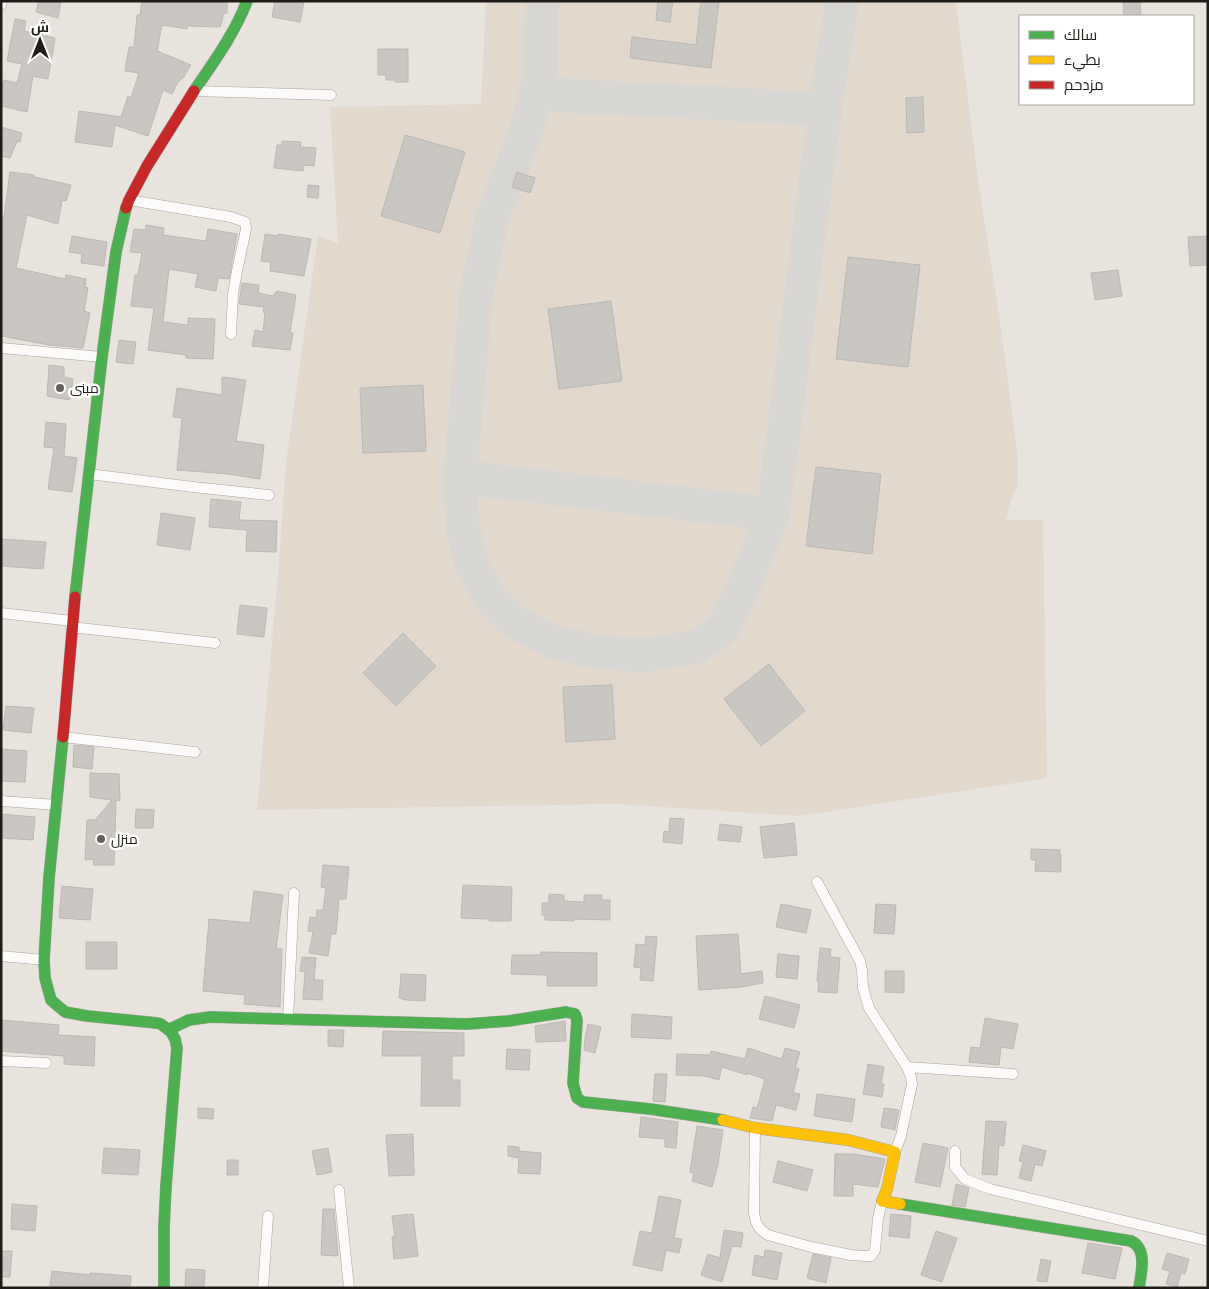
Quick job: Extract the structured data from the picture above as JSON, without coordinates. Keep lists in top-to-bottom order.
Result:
{
  "places": ["مبنى", "منزل"],
  "legend": ["سالك", "بطيء", "مزدحم"],
  "north": "top"
}
